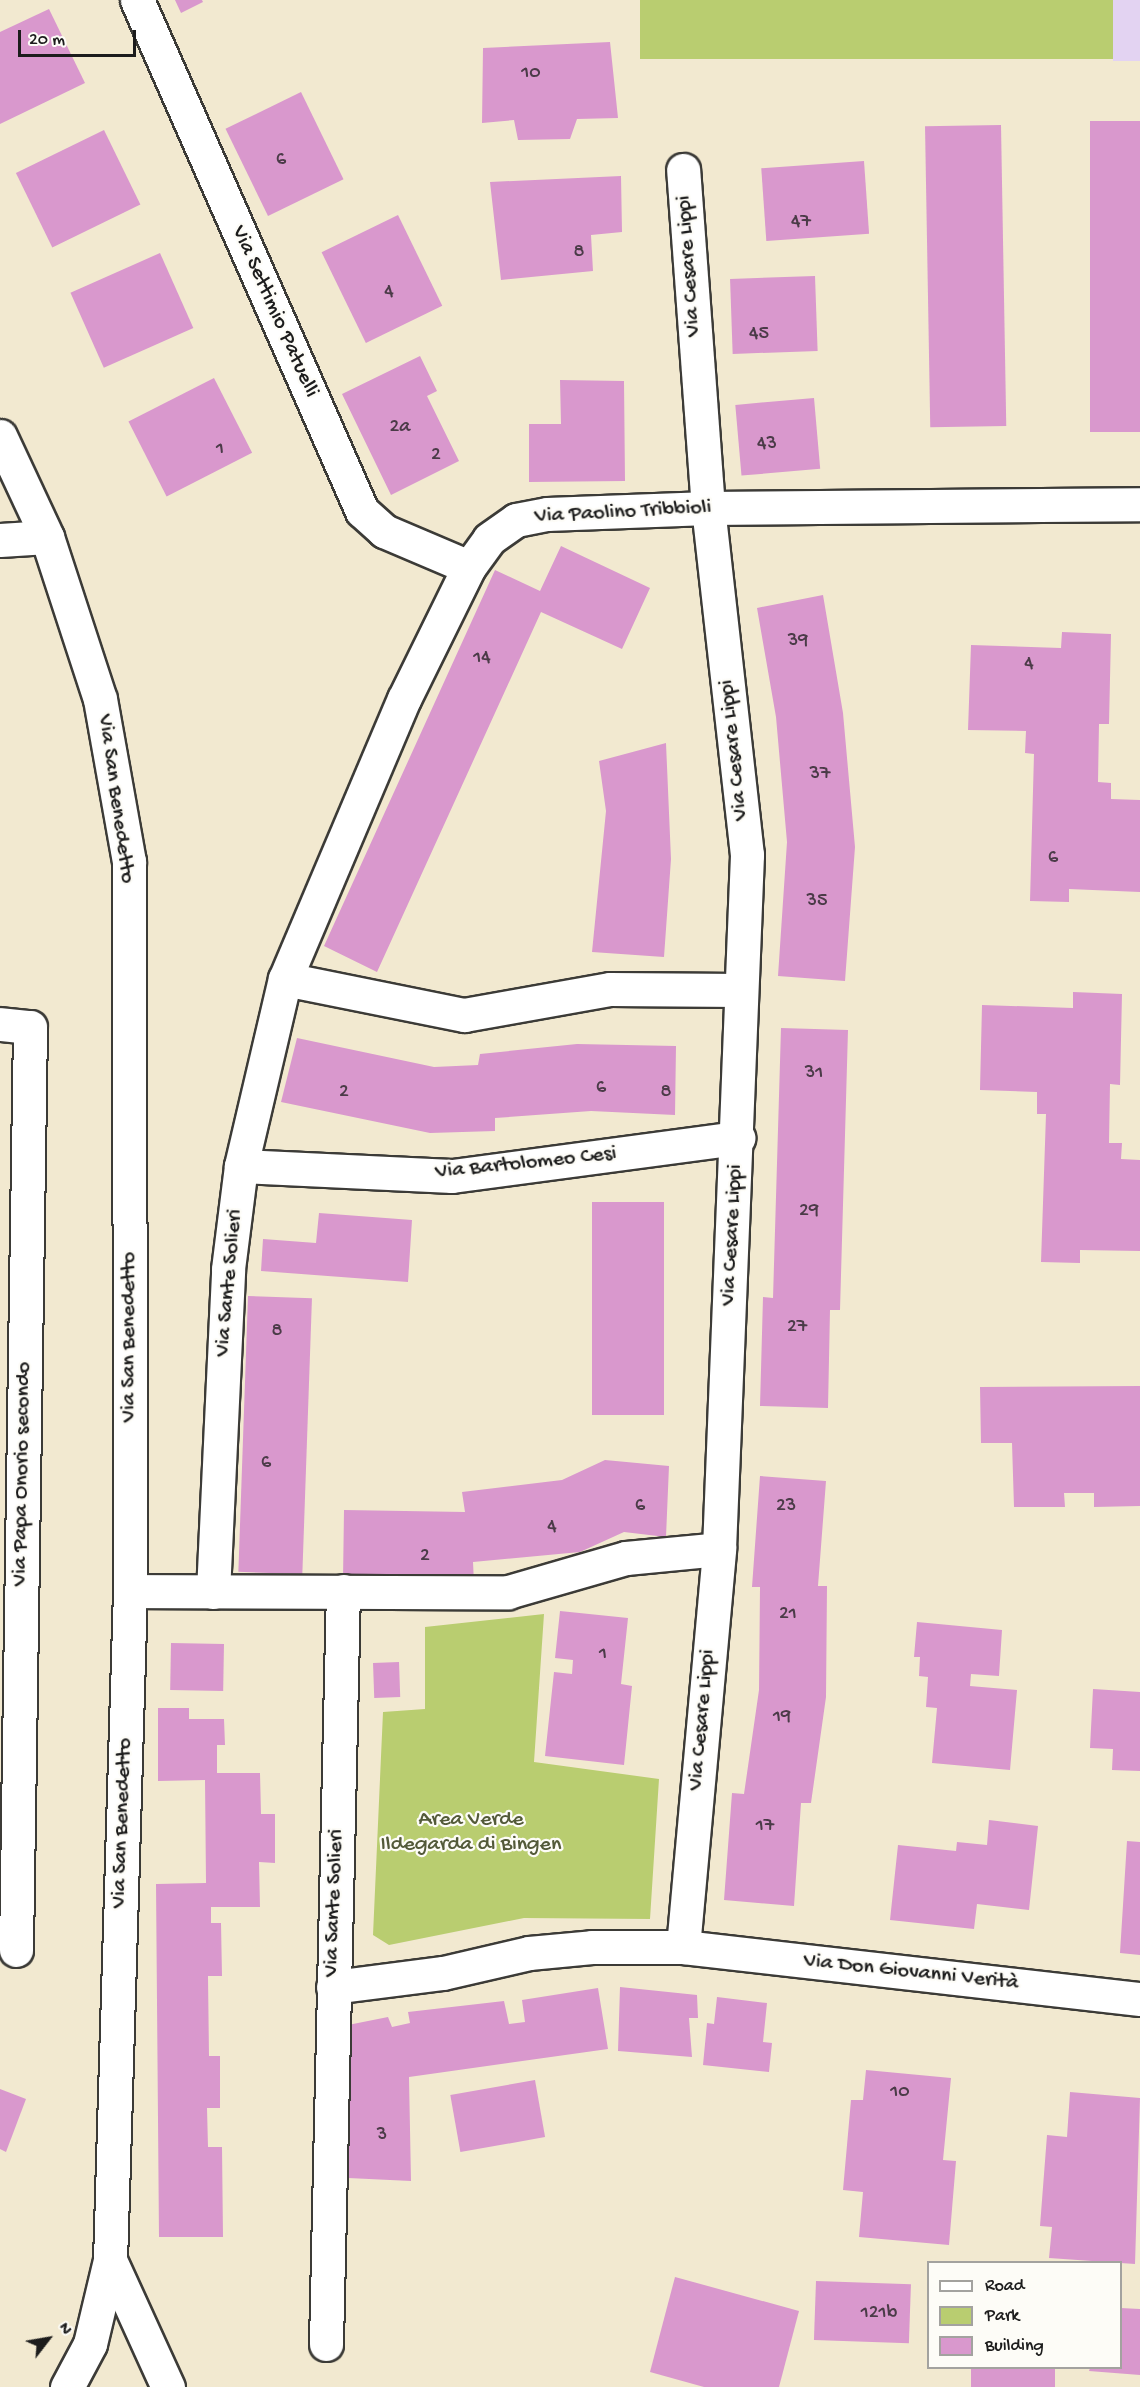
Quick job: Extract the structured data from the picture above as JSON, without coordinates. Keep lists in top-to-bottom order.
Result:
{
  "streets": {
    "street": [
      "Via Cesare Lippi",
      "Via Settimio Patuelli",
      "Via Paolino Tribbioli",
      "Via San Benedetto",
      "Via Bartolomeo Cesi",
      "Via Sante Solieri",
      "Via Papa Onorio secondo",
      "Via Don Giovanni Verità"
    ]
  },
  "crossings": [
    ["Via Cesare Lippi", "Via Paolino Tribbioli"],
    ["Via Cesare Lippi", "Via Bartolomeo Cesi"],
    ["Via Cesare Lippi", "Via Don Giovanni Verità"],
    ["Via Settimio Patuelli", "Via Paolino Tribbioli"],
    ["Via Paolino Tribbioli", "Via Sante Solieri"],
    ["Via Bartolomeo Cesi", "Via Sante Solieri"]
  ],
  "parks": ["Area Verde Ildegarda di Bingen"],
  "house_numbers": [
    "10",
    "6",
    "47",
    "8",
    "4",
    "45",
    "2a",
    "43",
    "1",
    "2",
    "39",
    "14",
    "4",
    "37",
    "6",
    "35",
    "31",
    "6",
    "2",
    "8",
    "29",
    "27",
    "8",
    "6",
    "6",
    "23",
    "4",
    "2",
    "21",
    "1",
    "19",
    "17",
    "10",
    "3",
    "121b"
  ],
  "legend": ["Road", "Park", "Building"],
  "scale_bar": "20 m",
  "north": "top right"
}
